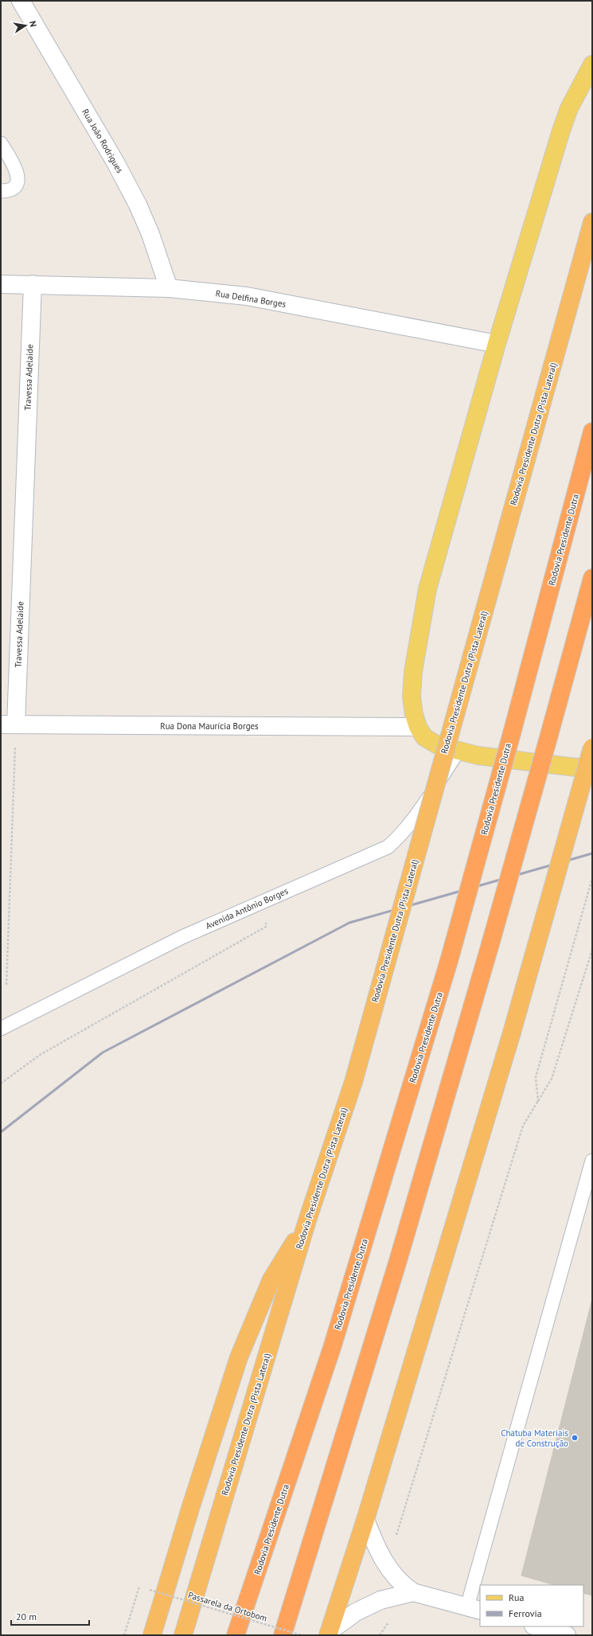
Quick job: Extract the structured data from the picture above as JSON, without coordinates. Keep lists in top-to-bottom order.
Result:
{
  "streets": {
    "highway": ["Rodovia Presidente Dutra (Pista Lateral)", "Rodovia Presidente Dutra"],
    "street": [
      "Rua João Rodrigues",
      "Rua Delfina Borges",
      "Travessa Adelaide",
      "Rua Dona Maurícia Borges"
    ],
    "lane": ["Avenida Antônio Borges"],
    "path": ["Passarela da Ortobom"]
  },
  "crossings": [
    ["Rua João Rodrigues", "Rua Delfina Borges"],
    ["Rua Delfina Borges", "Travessa Adelaide"],
    ["Travessa Adelaide", "Rua Dona Maurícia Borges"]
  ],
  "places": ["Chatuba Materiais de Construção"],
  "legend": ["Rua", "Ferrovia"],
  "scale_bar": "20 m",
  "north": "right"
}
